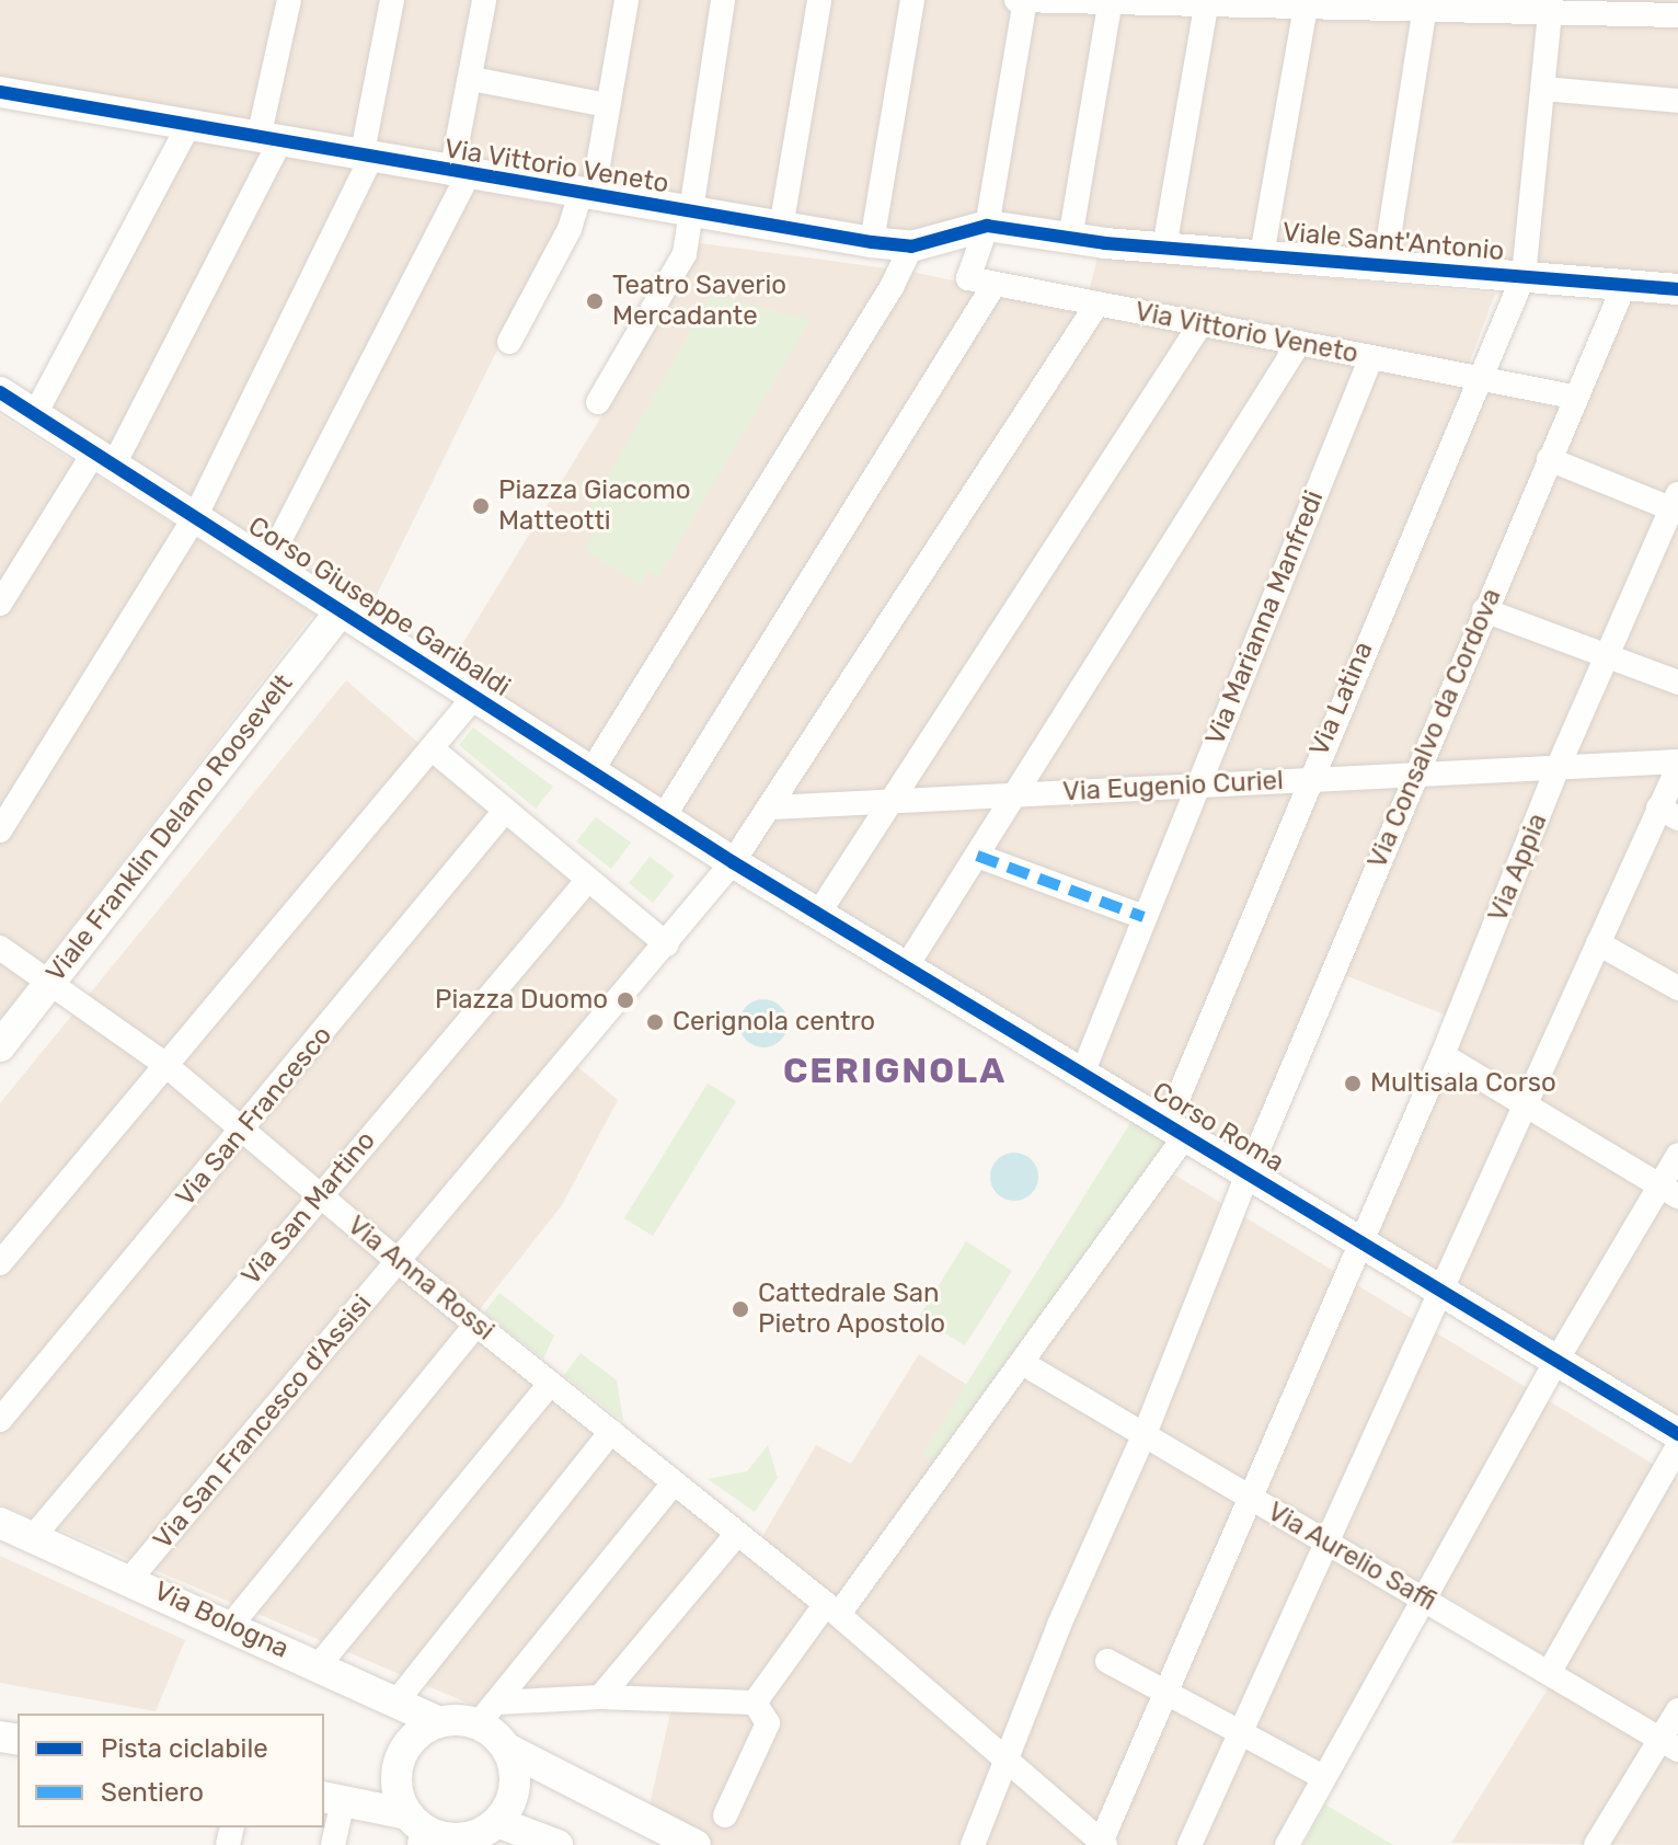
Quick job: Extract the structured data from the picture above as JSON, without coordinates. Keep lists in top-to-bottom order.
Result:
{
  "streets": {
    "street": [
      "Via Vittorio Veneto",
      "Viale Sant'Antonio",
      "Corso Giuseppe Garibaldi",
      "Via Marianna Manfredi",
      "Via Latina",
      "Via Consalvo da Cordova",
      "Via Eugenio Curiel",
      "Viale Franklin Delano Roosevelt",
      "Via Appia",
      "Via San Francesco",
      "Corso Roma",
      "Via San Martino",
      "Via Anna Rossi",
      "Via San Francesco d'Assisi",
      "Via Aurelio Saffi",
      "Via Bologna"
    ]
  },
  "crossings": [
    ["Via Vittorio Veneto", "Viale Sant'Antonio"],
    ["Via Vittorio Veneto", "Via Marianna Manfredi"],
    ["Via Vittorio Veneto", "Via Latina"],
    ["Via Vittorio Veneto", "Via Consalvo da Cordova"],
    ["Viale Sant'Antonio", "Via Latina"],
    ["Viale Sant'Antonio", "Via Consalvo da Cordova"],
    ["Corso Giuseppe Garibaldi", "Viale Franklin Delano Roosevelt"],
    ["Corso Giuseppe Garibaldi", "Corso Roma"],
    ["Corso Giuseppe Garibaldi", "Via Anna Rossi"],
    ["Via Marianna Manfredi", "Via Eugenio Curiel"],
    ["Via Marianna Manfredi", "Corso Roma"],
    ["Via Latina", "Via Eugenio Curiel"],
    ["Via Latina", "Corso Roma"],
    ["Via Consalvo da Cordova", "Via Eugenio Curiel"],
    ["Via Consalvo da Cordova", "Corso Roma"],
    ["Via Consalvo da Cordova", "Via Anna Rossi"],
    ["Via Consalvo da Cordova", "Via Aurelio Saffi"],
    ["Via Eugenio Curiel", "Via Appia"],
    ["Viale Franklin Delano Roosevelt", "Via Anna Rossi"],
    ["Via Appia", "Corso Roma"],
    ["Via Appia", "Via Anna Rossi"],
    ["Via Appia", "Via Aurelio Saffi"],
    ["Via San Francesco", "Via Anna Rossi"],
    ["Via San Martino", "Via Anna Rossi"],
    ["Via San Martino", "Via Bologna"],
    ["Via Anna Rossi", "Via San Francesco d'Assisi"],
    ["Via San Francesco d'Assisi", "Via Bologna"]
  ],
  "districts": ["CERIGNOLA"],
  "places": [
    "Teatro Saverio Mercadante",
    "Piazza Giacomo Matteotti",
    "Piazza Duomo",
    "Cerignola centro",
    "Multisala Corso",
    "Cattedrale San Pietro Apostolo"
  ],
  "legend": ["Pista ciclabile", "Sentiero"]
}
